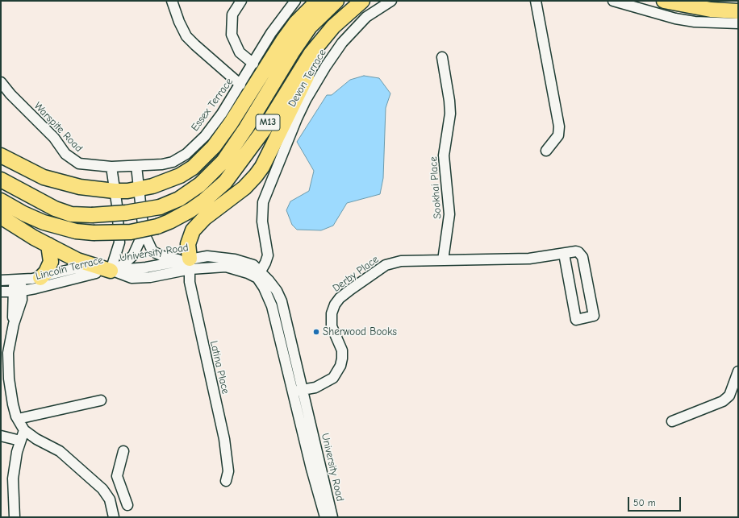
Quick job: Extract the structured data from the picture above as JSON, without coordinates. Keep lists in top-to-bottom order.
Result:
{
  "streets": {
    "highway": ["M13"],
    "street": [
      "Devon Terrace",
      "Essex Terrace",
      "Warspite Road",
      "Sookhai Place",
      "University Road",
      "Lincoln Terrace",
      "Derby Place",
      "Latina Place"
    ]
  },
  "crossings": [
    ["Devon Terrace", "University Road"],
    ["Essex Terrace", "Warspite Road"],
    ["Sookhai Place", "Derby Place"],
    ["University Road", "Lincoln Terrace"],
    ["University Road", "Derby Place"],
    ["University Road", "Latina Place"]
  ],
  "places": ["Sherwood Books"],
  "scale_bar": "50 m"
}
